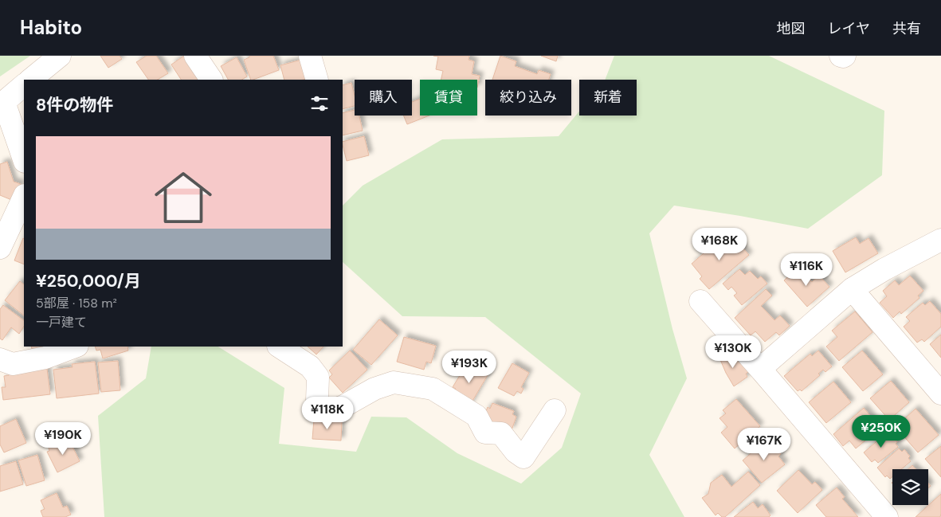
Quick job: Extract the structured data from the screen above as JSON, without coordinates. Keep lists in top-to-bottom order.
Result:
{
  "page": {
    "header": "Habito",
    "nav": ["地図", "レイヤ", "共有"],
    "chip": [
      "購入",
      "賃貸",
      "絞り込み",
      "新着"
    ],
    "heading": "8件の物件",
    "list": [
      {
        "name": "¥250,000/月",
        "note": "5部屋 · 158 m² · 一戸建て"
      }
    ],
    "price": [
      "¥168K",
      "¥116K",
      "¥130K",
      "¥193K",
      "¥118K",
      "¥250K",
      "¥190K",
      "¥167K"
    ]
  }
}
